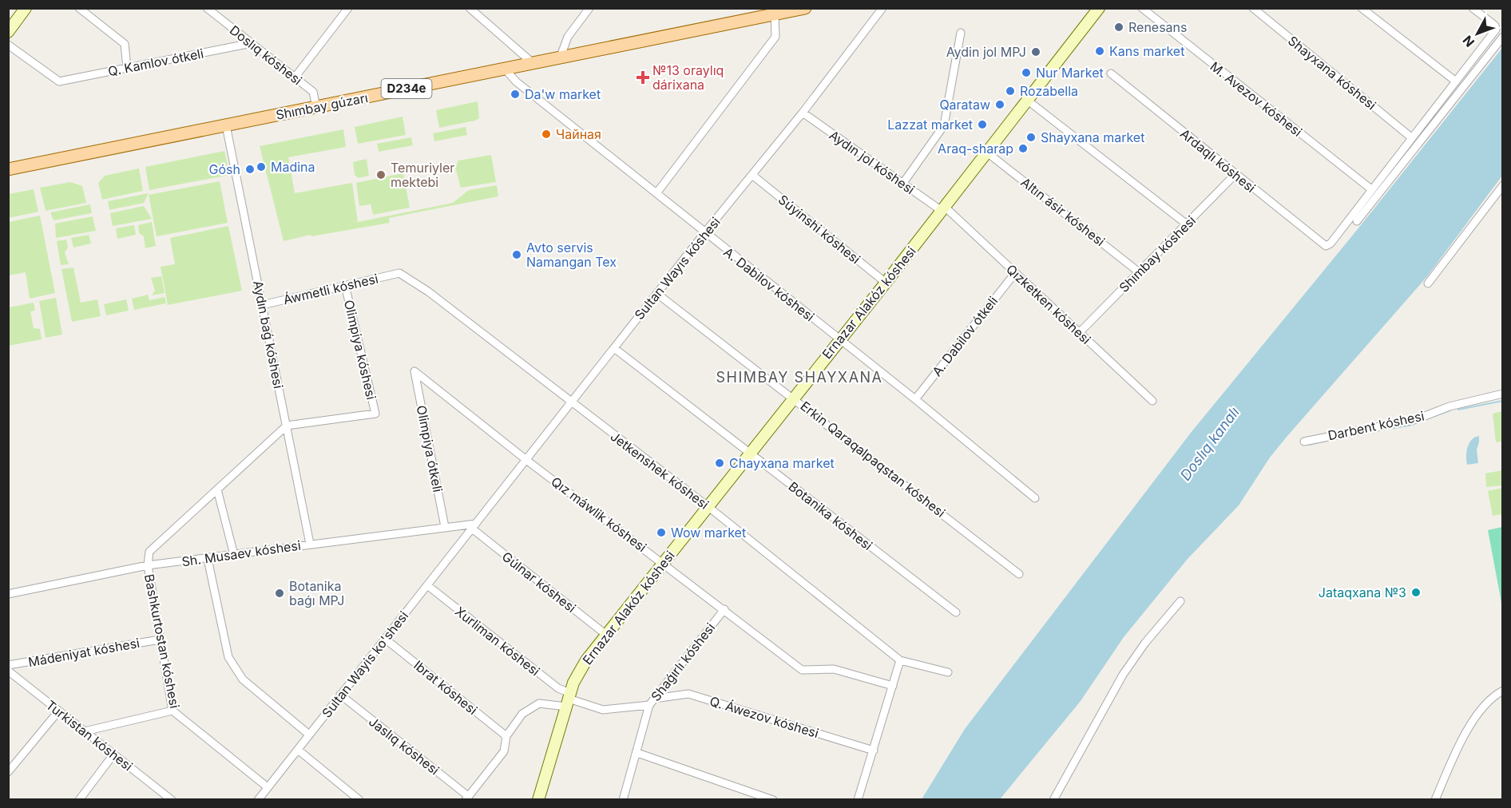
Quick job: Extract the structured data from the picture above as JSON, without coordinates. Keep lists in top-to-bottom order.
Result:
{
  "streets": {
    "main road": ["D234e", "Shımbay gúzarı", "Ernazar Alakóz kóshesi"],
    "street": [
      "Doslıq kóshesi",
      "Q. Kamlov ótkeli",
      "Shayxana kóshesi",
      "M. Avezov kóshesi",
      "Ardaqlı kóshesi",
      "Aydın jol kóshesi",
      "Altın ásir kóshesi",
      "Súyinshi kóshesi",
      "Shımbay kóshesi",
      "Sultan Wayıs kóshesi",
      "A. Dabilov kóshesi",
      "Áwmetli kóshesi",
      "Qızketken kóshesi",
      "Aydın baǵ kóshesi",
      "A. Dabilov ótkeli",
      "Olimpiya kóshesi",
      "Darbent kóshesi",
      "Olimpiya ótkeli",
      "Erkin Qaraqalpaqstan kóshesi",
      "Jetkenshek kóshesi",
      "Qız máwlik kóshesi",
      "Botanika kóshesi",
      "Sh. Musaev kóshesi",
      "Gúlnar kóshesi",
      "Bashkurtostan kóshesi",
      "Xurliman kóshesi",
      "Mádeniyat kóshesi",
      "Shaǵırlı kóshesi",
      "Sultan Wayis ko'shesi",
      "Ibrat kóshesi",
      "Q. Áwezov kóshesi",
      "Turkistan kóshesi",
      "Jaslıq kóshesi"
    ]
  },
  "crossings": [
    ["Doslıq kóshesi", "Q. Kamlov ótkeli"],
    ["Doslıq kóshesi", "Shımbay gúzarı"],
    ["M. Avezov kóshesi", "Ardaqlı kóshesi"],
    ["Shımbay gúzarı", "A. Dabilov kóshesi"],
    ["Shımbay gúzarı", "Aydın baǵ kóshesi"],
    ["Ardaqlı kóshesi", "Shımbay kóshesi"],
    ["Aydın jol kóshesi", "Sultan Wayıs kóshesi"],
    ["Aydın jol kóshesi", "Ernazar Alakóz kóshesi"],
    ["Aydın jol kóshesi", "Qızketken kóshesi"],
    ["Altın ásir kóshesi", "Shımbay kóshesi"],
    ["Altın ásir kóshesi", "Ernazar Alakóz kóshesi"],
    ["Súyinshi kóshesi", "Sultan Wayıs kóshesi"],
    ["Súyinshi kóshesi", "Ernazar Alakóz kóshesi"],
    ["Shımbay kóshesi", "Qızketken kóshesi"],
    ["Sultan Wayıs kóshesi", "A. Dabilov kóshesi"],
    ["Sultan Wayıs kóshesi", "Erkin Qaraqalpaqstan kóshesi"],
    ["Sultan Wayıs kóshesi", "Jetkenshek kóshesi"],
    ["Sultan Wayıs kóshesi", "Qız máwlik kóshesi"],
    ["Sultan Wayıs kóshesi", "Botanika kóshesi"],
    ["Sultan Wayıs kóshesi", "Sh. Musaev kóshesi"],
    ["Sultan Wayıs kóshesi", "Gúlnar kóshesi"],
    ["Sultan Wayıs kóshesi", "Sultan Wayis ko'shesi"],
    ["A. Dabilov kóshesi", "Ernazar Alakóz kóshesi"],
    ["A. Dabilov kóshesi", "A. Dabilov ótkeli"],
    ["Áwmetli kóshesi", "Aydın baǵ kóshesi"],
    ["Áwmetli kóshesi", "Olimpiya kóshesi"],
    ["Áwmetli kóshesi", "Jetkenshek kóshesi"],
    ["Ernazar Alakóz kóshesi", "Qızketken kóshesi"],
    ["Ernazar Alakóz kóshesi", "Erkin Qaraqalpaqstan kóshesi"],
    ["Ernazar Alakóz kóshesi", "Jetkenshek kóshesi"],
    ["Ernazar Alakóz kóshesi", "Qız máwlik kóshesi"],
    ["Ernazar Alakóz kóshesi", "Botanika kóshesi"],
    ["Ernazar Alakóz kóshesi", "Gúlnar kóshesi"],
    ["Ernazar Alakóz kóshesi", "Xurliman kóshesi"],
    ["Ernazar Alakóz kóshesi", "Q. Áwezov kóshesi"],
    ["Qızketken kóshesi", "A. Dabilov ótkeli"],
    ["Aydın baǵ kóshesi", "Olimpiya kóshesi"],
    ["Aydın baǵ kóshesi", "Sh. Musaev kóshesi"],
    ["Olimpiya ótkeli", "Qız máwlik kóshesi"],
    ["Olimpiya ótkeli", "Sh. Musaev kóshesi"],
    ["Qız máwlik kóshesi", "Shaǵırlı kóshesi"],
    ["Sh. Musaev kóshesi", "Gúlnar kóshesi"],
    ["Sh. Musaev kóshesi", "Bashkurtostan kóshesi"],
    ["Sh. Musaev kóshesi", "Sultan Wayis ko'shesi"],
    ["Gúlnar kóshesi", "Sultan Wayis ko'shesi"],
    ["Bashkurtostan kóshesi", "Mádeniyat kóshesi"],
    ["Bashkurtostan kóshesi", "Sultan Wayis ko'shesi"],
    ["Xurliman kóshesi", "Sultan Wayis ko'shesi"],
    ["Xurliman kóshesi", "Q. Áwezov kóshesi"],
    ["Shaǵırlı kóshesi", "Q. Áwezov kóshesi"],
    ["Sultan Wayis ko'shesi", "Ibrat kóshesi"],
    ["Sultan Wayis ko'shesi", "Jaslıq kóshesi"]
  ],
  "districts": ["SHIMBAY SHAYXANA"],
  "water": ["Doslıq kanalı"],
  "places": {
    "other": [
      "Renesans",
      "Kans market",
      "Aydin jol MPJ",
      "Nur Market",
      "Rozabella",
      "Da'w market",
      "Qarataw",
      "Lazzat market",
      "Чайная",
      "Shayxana market",
      "Araq-sharap",
      "Madina",
      "Gósh",
      "Temuriyler mektebi",
      "Avto servis Namangan Tex",
      "Chayxana market",
      "Wow market",
      "Jataqxana №3",
      "Botanika baǵı MPJ"
    ],
    "health": ["№13 oraylıq dárixana"]
  },
  "north": "bottom left"
}
